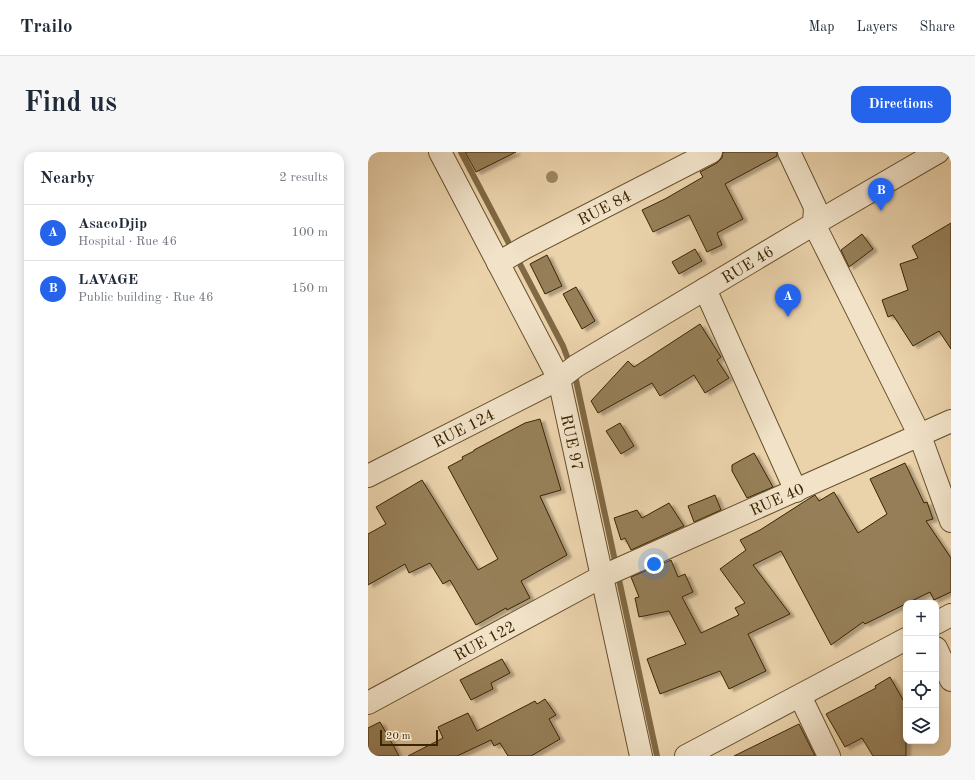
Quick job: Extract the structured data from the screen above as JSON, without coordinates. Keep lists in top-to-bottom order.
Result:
{
  "streets": {
    "street": [
      "RUE 84",
      "RUE 46",
      "RUE 124",
      "RUE 97",
      "RUE 40",
      "RUE 122"
    ]
  },
  "crossings": [
    ["RUE 84", "RUE 97"],
    ["RUE 46", "RUE 124"],
    ["RUE 46", "RUE 97"],
    ["RUE 124", "RUE 97"],
    ["RUE 97", "RUE 40"],
    ["RUE 97", "RUE 122"],
    ["RUE 40", "RUE 122"]
  ],
  "scale_bar": "20 m",
  "page": {
    "header": "Trailo",
    "nav": ["Map", "Layers", "Share"],
    "buttons": "Directions",
    "title": "Find us",
    "heading": ["Nearby", "2 results"],
    "pins": ["B", "A"],
    "list": [
      {
        "mark": "A",
        "name": "AsacoDjip",
        "note": "Hospital · Rue 46",
        "value": "100 m"
      },
      {
        "mark": "B",
        "name": "LAVAGE",
        "note": "Public building · Rue 46",
        "value": "150 m"
      }
    ],
    "map_buttons": ["+", "−"],
    "scale": "20 m"
  }
}
